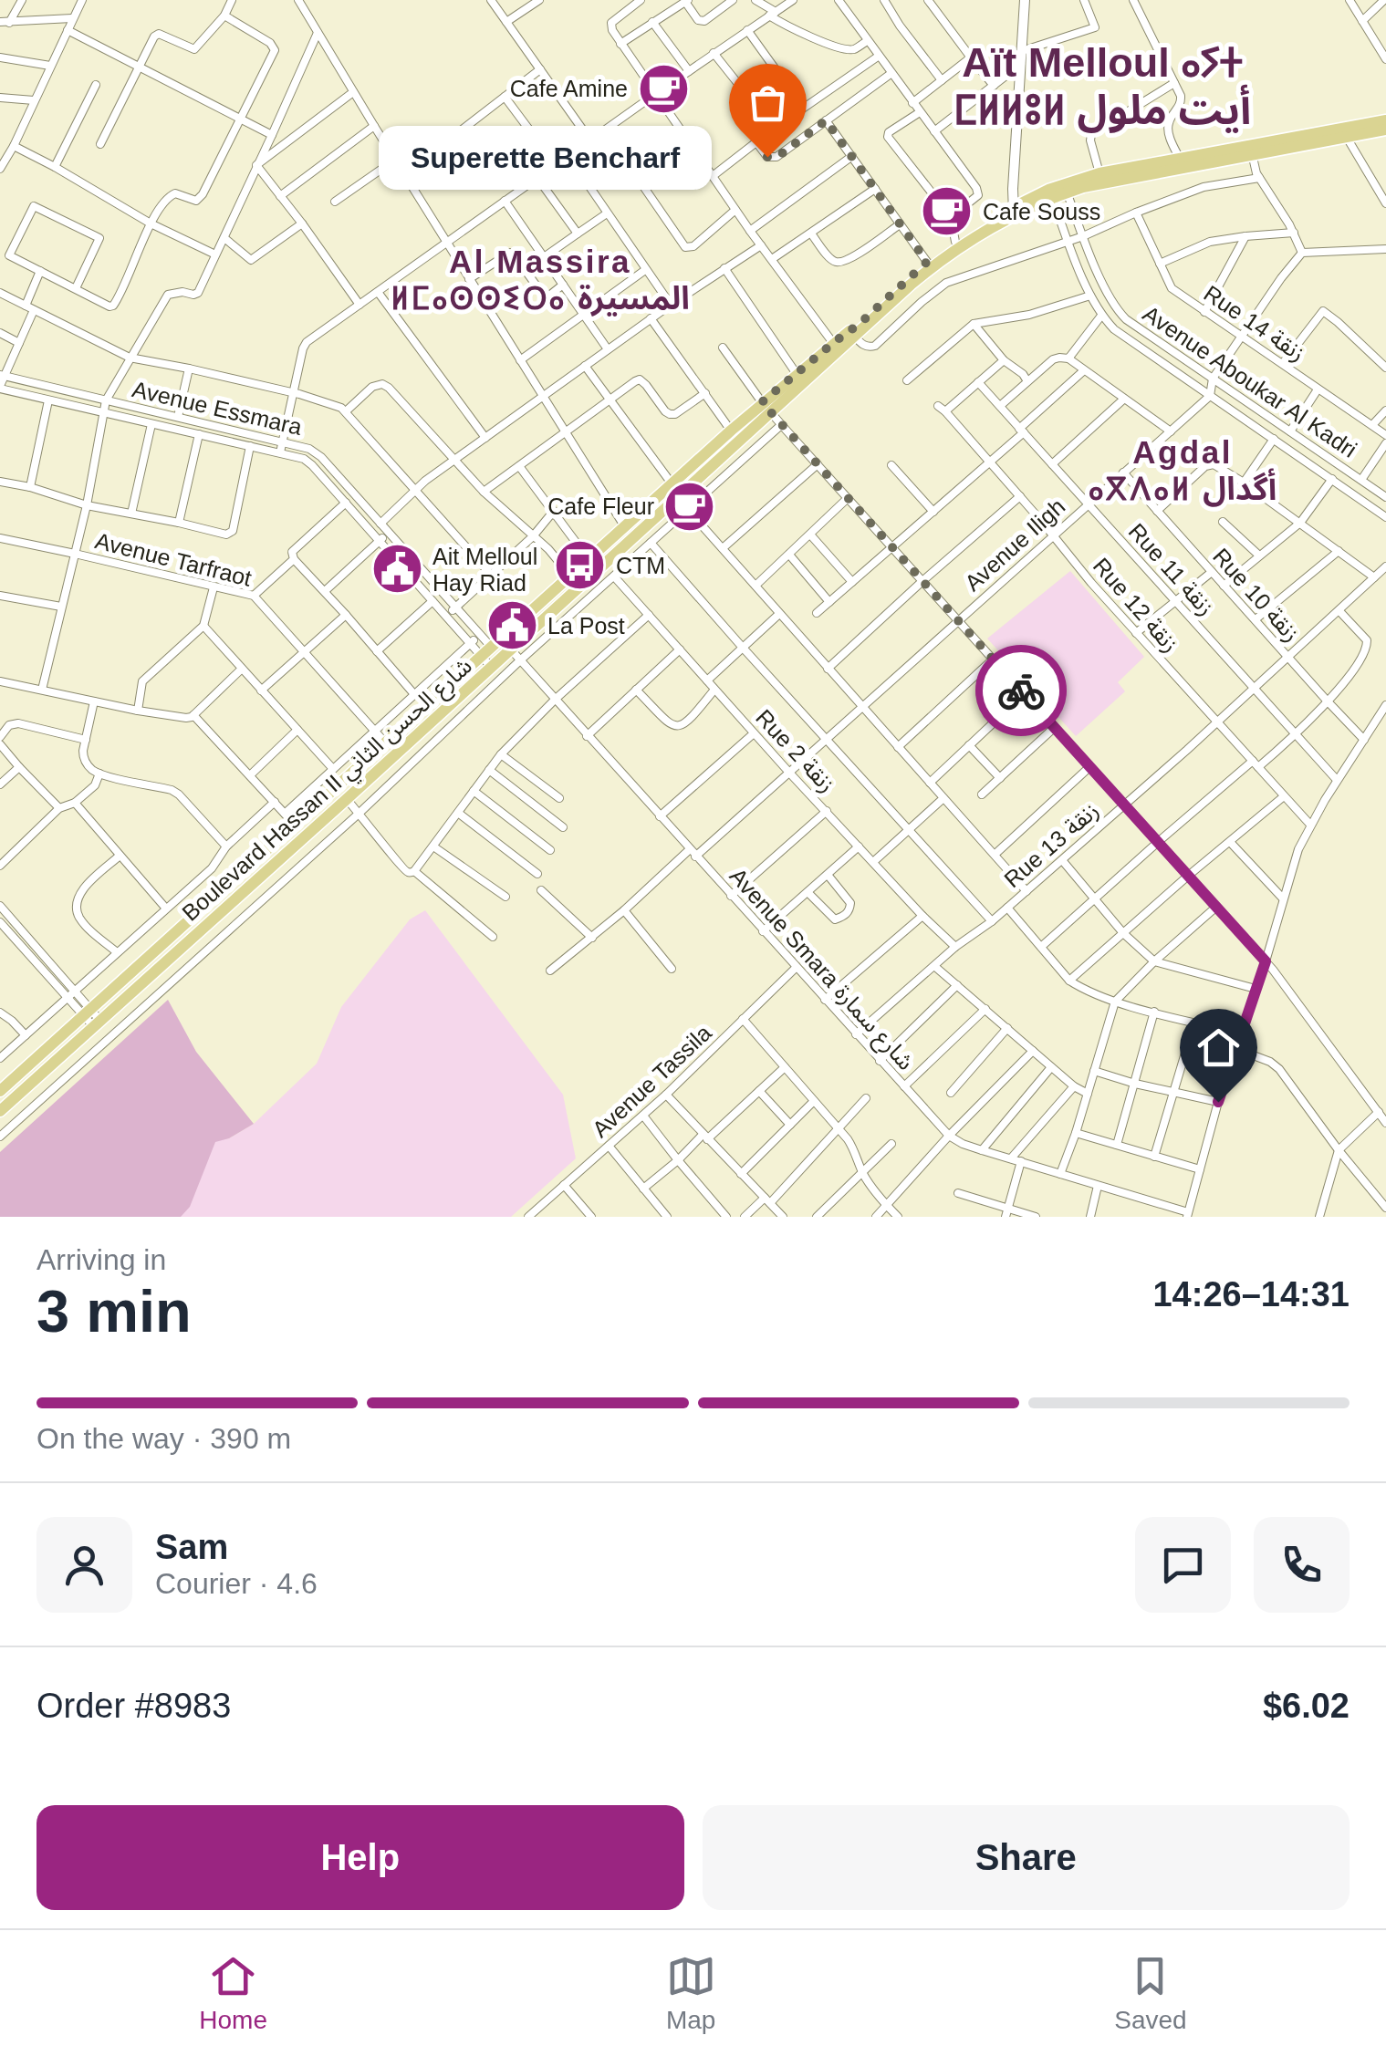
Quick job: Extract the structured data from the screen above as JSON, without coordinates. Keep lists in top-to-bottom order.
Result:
{
  "streets": {
    "main road": ["Boulevard Hassan II شارع الحسن الثاني"],
    "street": [
      "Rue 14 زنقة",
      "Avenue Aboukar Al Kadri",
      "Avenue Essmara",
      "Avenue Iligh",
      "Avenue Tarfraot",
      "Rue 11 زنقة",
      "Rue 10 زنقة",
      "Rue 12 زنقة",
      "Rue 2 زنقة",
      "Rue 13 زنقة",
      "Avenue Smara شارع سمارة",
      "Avenue Tassila"
    ]
  },
  "crossings": [
    ["Avenue Aboukar Al Kadri", "Avenue Iligh"],
    ["Avenue Aboukar Al Kadri", "Boulevard Hassan II شارع الحسن الثاني"],
    ["Avenue Essmara", "Boulevard Hassan II شارع الحسن الثاني"],
    ["Avenue Essmara", "Avenue Smara شارع سمارة"],
    ["Avenue Iligh", "Rue 11 زنقة"],
    ["Avenue Iligh", "Rue 10 زنقة"],
    ["Avenue Iligh", "Rue 12 زنقة"],
    ["Avenue Iligh", "Rue 2 زنقة"],
    ["Avenue Iligh", "Avenue Smara شارع سمارة"],
    ["Avenue Tarfraot", "Boulevard Hassan II شارع الحسن الثاني"],
    ["Rue 11 زنقة", "Rue 12 زنقة"],
    ["Rue 11 زنقة", "Rue 13 زنقة"],
    ["Rue 10 زنقة", "Rue 13 زنقة"],
    ["Rue 12 زنقة", "Rue 13 زنقة"],
    ["Rue 2 زنقة", "Rue 13 زنقة"],
    ["Boulevard Hassan II شارع الحسن الثاني", "Avenue Smara شارع سمارة"],
    ["Rue 13 زنقة", "Avenue Smara شارع سمارة"],
    ["Avenue Smara شارع سمارة", "Avenue Tassila"]
  ],
  "districts": ["Aït Melloul ⴰⵢⵜ ⵎⵍⵍⵓⵍ أيت ملول", "Al Massira ⵍⵎⴰⵙⵙⵉⵔⴰ المسيرة", "Agdal ⴰⴳⴷⴰⵍ أگدال"],
  "places": {
    "cafe": ["Cafe Amine", "Cafe Souss", "Cafe Fleur"],
    "other": ["Superette Bencharf"],
    "bus stop": ["CTM"],
    "public building": ["Ait Melloul Hay Riad", "La Post"]
  },
  "page": {
    "bubble": "Superette Bencharf",
    "heading": ["3 min", "Arriving in", "14:26–14:31"],
    "panel": [
      "Sam",
      "Courier · 4.6",
      "Order #8983",
      "$6.02"
    ],
    "bar": "On the way · 390 m",
    "buttons": ["Help", "Share"],
    "tabs": ["Home", "Map", "Saved"]
  }
}
